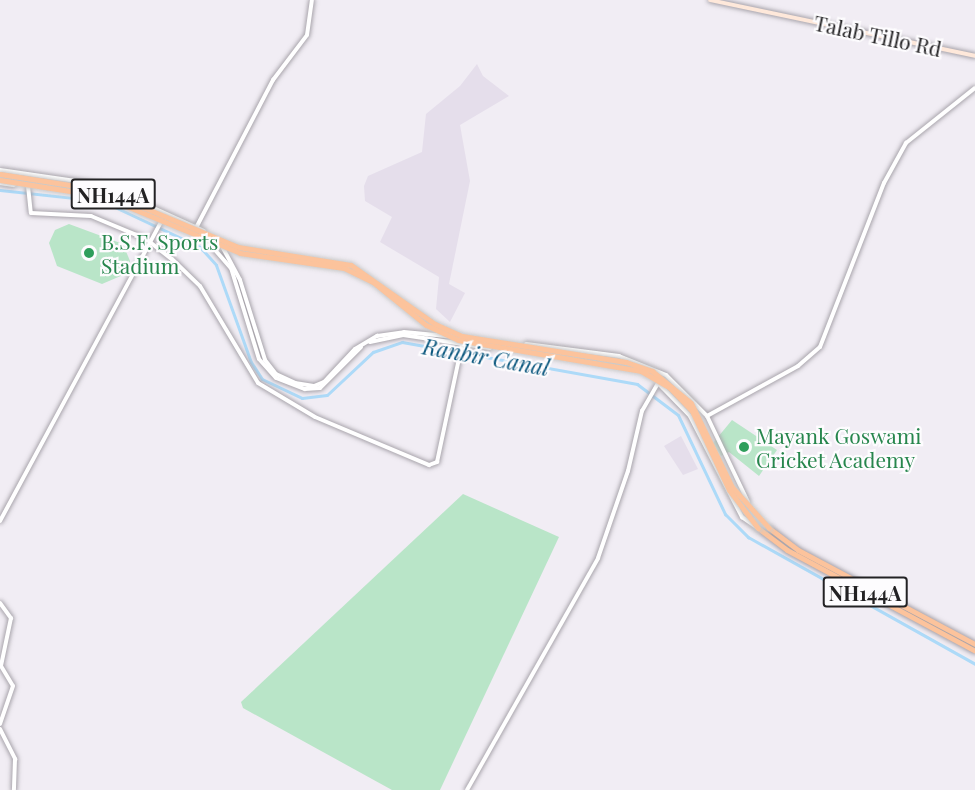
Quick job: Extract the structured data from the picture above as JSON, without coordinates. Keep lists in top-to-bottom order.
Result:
{
  "streets": {
    "highway": ["NH144A"],
    "main road": ["Talab Tillo Rd"]
  },
  "water": ["Ranbir Canal"],
  "places": ["B.S.F. Sports Stadium", "Mayank Goswami Cricket Academy"]
}
